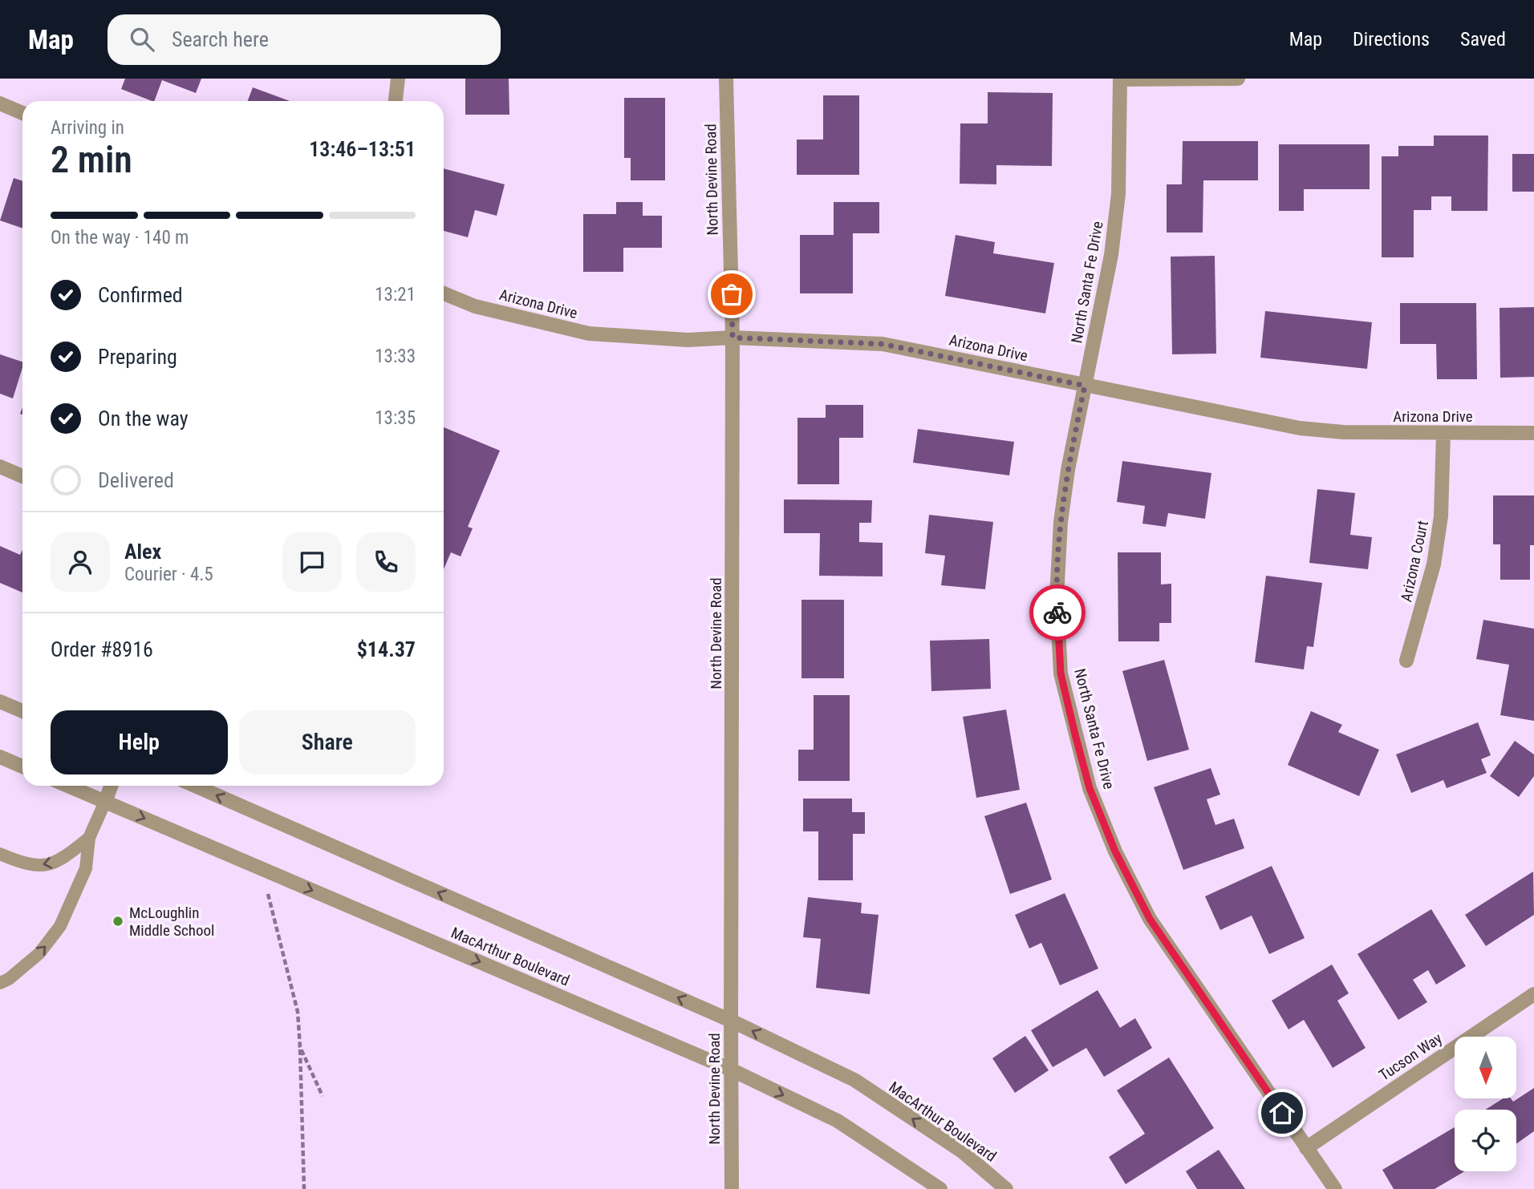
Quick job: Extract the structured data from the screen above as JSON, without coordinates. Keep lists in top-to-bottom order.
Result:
{
  "streets": {
    "street": [
      "North Devine Road",
      "North Santa Fe Drive",
      "Arizona Drive",
      "Arizona Court",
      "MacArthur Boulevard",
      "Tucson Way"
    ]
  },
  "crossings": [
    ["North Devine Road", "Arizona Drive"],
    ["North Devine Road", "MacArthur Boulevard"],
    ["North Santa Fe Drive", "Arizona Drive"],
    ["North Santa Fe Drive", "Tucson Way"],
    ["Arizona Drive", "Arizona Court"]
  ],
  "places": ["McLoughlin Middle School"],
  "north": "bottom",
  "page": {
    "header": "Map",
    "search": "Search here",
    "nav": ["Map", "Directions", "Saved"],
    "heading": ["2 min", "Arriving in", "13:46–13:51"],
    "panel": [
      "Alex",
      "Courier · 4.5",
      "Order #8916",
      "$14.37"
    ],
    "bar": "On the way · 140 m",
    "list": [
      ["Confirmed", "13:21"],
      ["Preparing", "13:33"],
      ["On the way", "13:35"],
      "Delivered"
    ],
    "buttons": ["Help", "Share"]
  }
}
